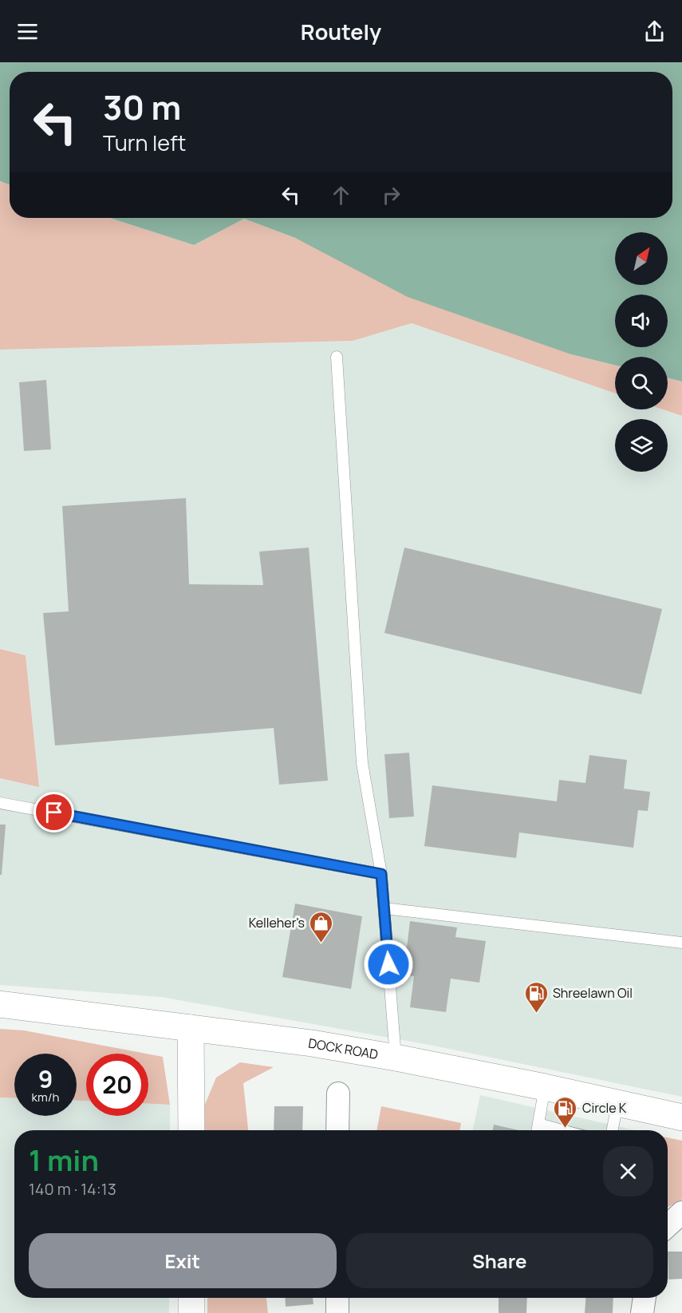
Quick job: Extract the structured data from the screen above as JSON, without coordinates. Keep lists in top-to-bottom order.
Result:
{
  "streets": {
    "main road": ["DOCK ROAD"]
  },
  "places": {
    "shop": ["Kelleher's"],
    "fuel station": ["Shreelawn Oil", "Circle K"]
  },
  "north": "top right",
  "page": {
    "header": "Routely",
    "turn": ["30 m", "Turn left"],
    "speed": "9 km/h",
    "limit": "20",
    "heading": ["1 min", "140 m · 14:13"],
    "buttons": ["Exit", "Share"]
  }
}
